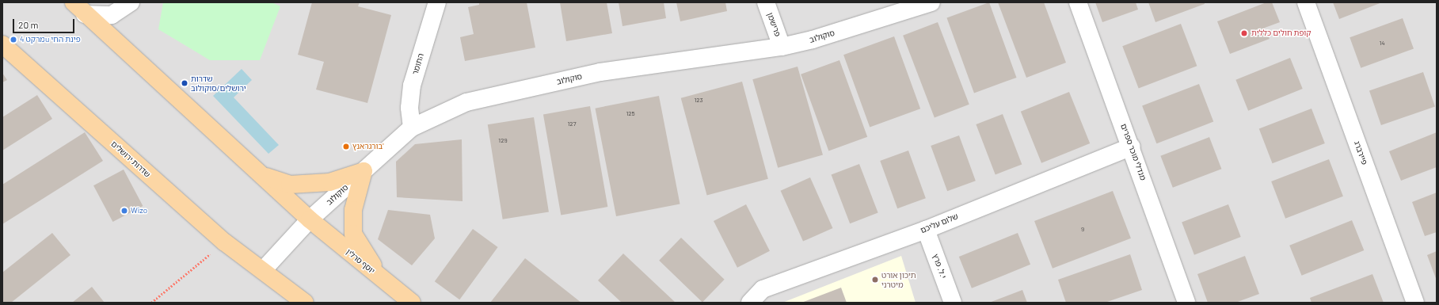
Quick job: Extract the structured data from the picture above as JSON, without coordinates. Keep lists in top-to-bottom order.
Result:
{
  "streets": {
    "main road": ["שדרות ירושלים", "יוסף סרלין"],
    "street": [
      "פרישמן",
      "סוקולוב",
      "התומר",
      "מנדלי מוכר ספרים",
      "פיירברג",
      "שלום עליכם",
      "י.ל. פרץ"
    ]
  },
  "crossings": [
    ["פרישמן", "סוקולוב"],
    ["סוקולוב", "התומר"],
    ["סוקולוב", "שדרות ירושלים"],
    ["סוקולוב", "יוסף סרלין"],
    ["מנדלי מוכר ספרים", "שלום עליכם"],
    ["שלום עליכם", "י.ל. פרץ"]
  ],
  "places": [
    "קופת חולים כללית",
    "מרקט 4u פינת החי",
    "שדרות ירושלים/סוקולוב",
    "בורגראנץ'",
    "Wizo",
    "תיכון אורט מיטרני"
  ],
  "house_numbers": [
    "14",
    "123",
    "125",
    "127",
    "129",
    "9"
  ],
  "scale_bar": "20 m"
}
